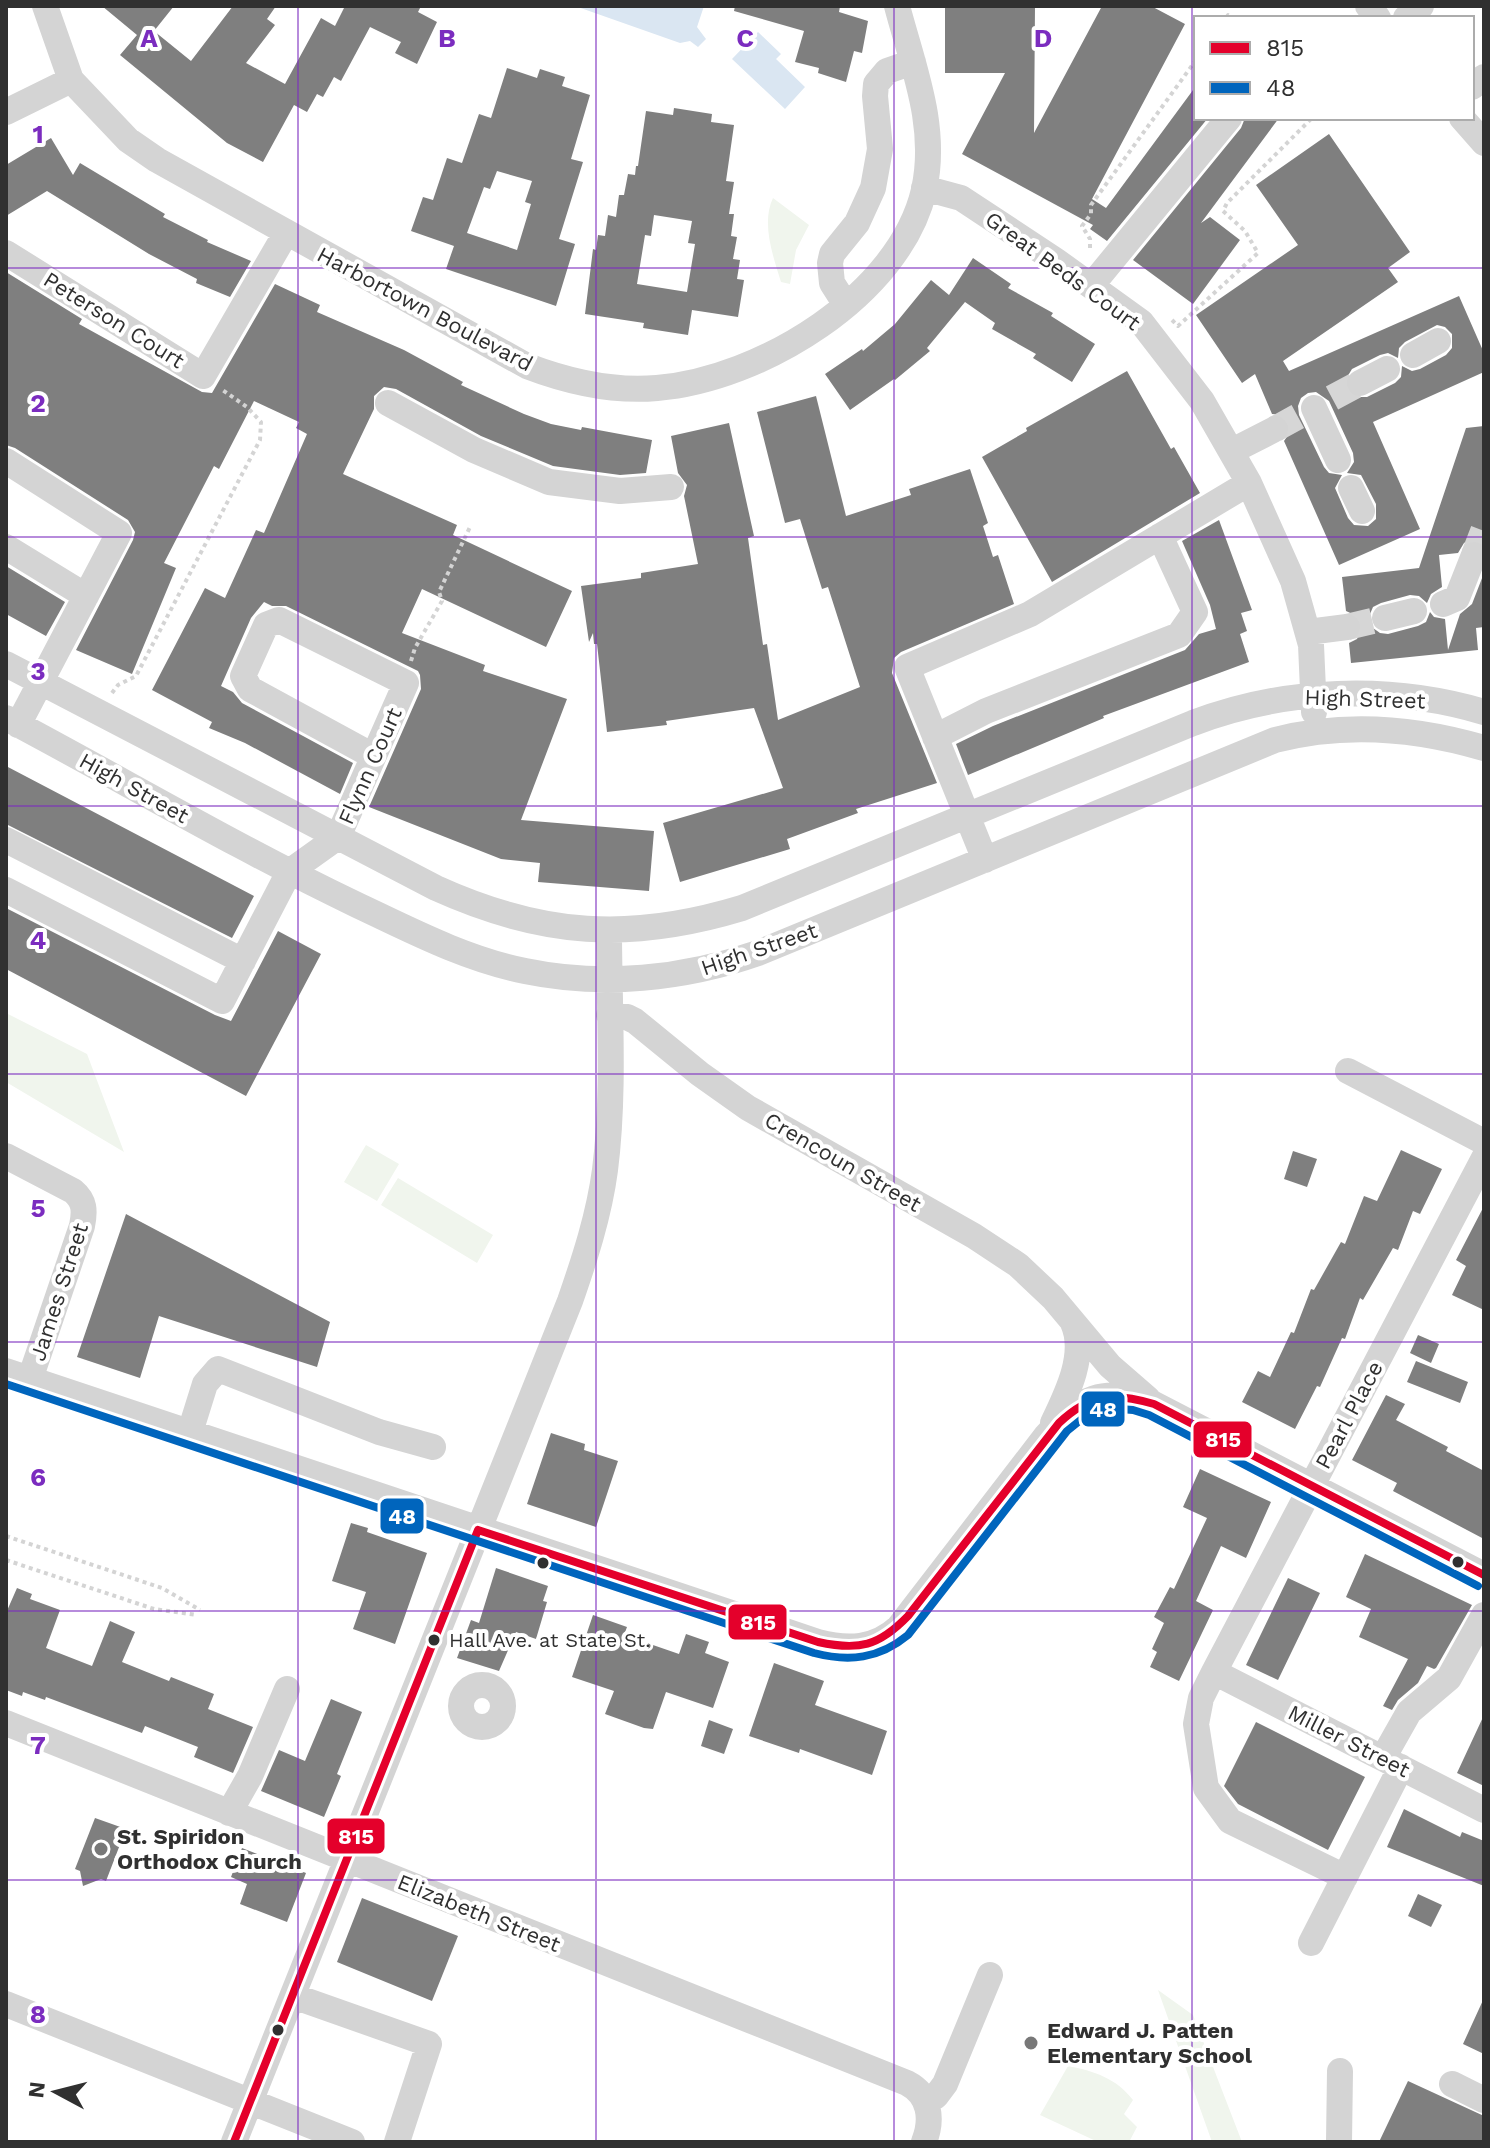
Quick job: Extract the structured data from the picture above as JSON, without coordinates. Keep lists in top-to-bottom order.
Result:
{
  "streets": {
    "street": [
      "Great Beds Court",
      "Harbortown Boulevard",
      "Peterson Court",
      "High Street",
      "Flynn Court",
      "Crencoun Street",
      "James Street",
      "Pearl Place",
      "Miller Street",
      "Elizabeth Street"
    ]
  },
  "crossings": [
    ["Great Beds Court", "Harbortown Boulevard"],
    ["Great Beds Court", "High Street"],
    ["Harbortown Boulevard", "Peterson Court"],
    ["High Street", "Flynn Court"],
    ["Pearl Place", "Miller Street"]
  ],
  "places": ["Hall Ave. at State St.", "St. Spiridon Orthodox Church", "Edward J. Patten Elementary School"],
  "lines": ["transit line 48", "transit line 815"],
  "legend": ["815", "48"],
  "north": "left",
  "grid": {
    "columns": [
      "A",
      "B",
      "C",
      "D"
    ],
    "rows": [
      "1",
      "2",
      "3",
      "4",
      "5",
      "6",
      "7",
      "8"
    ]
  }
}
